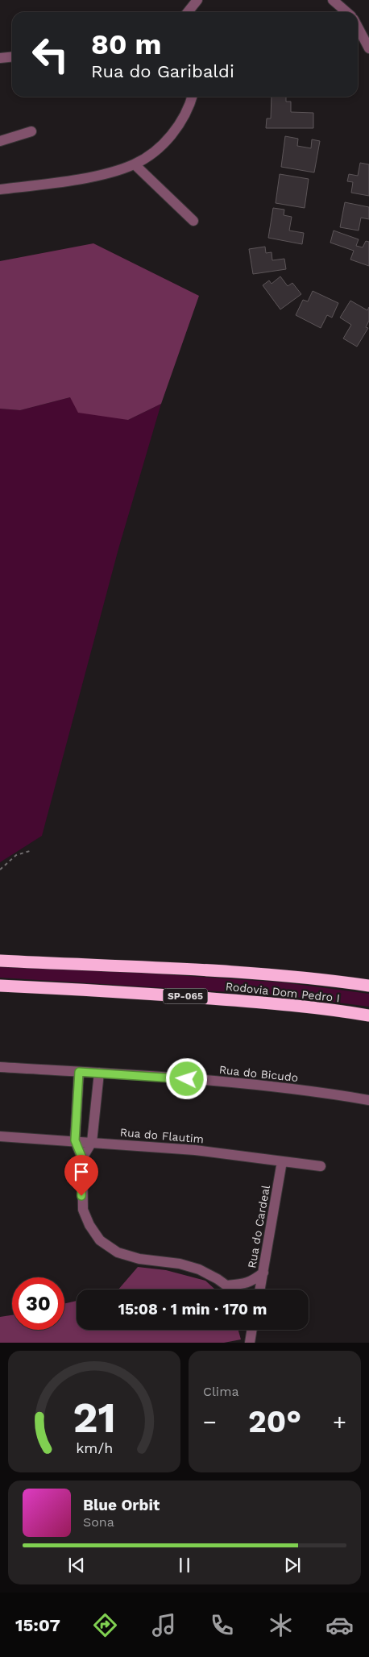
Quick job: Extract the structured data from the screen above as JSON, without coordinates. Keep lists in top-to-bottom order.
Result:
{
  "streets": {
    "highway": ["Rodovia Dom Pedro I", "SP-065"],
    "street": ["Rua do Bicudo", "Rua do Flautim", "Rua do Cardeal"]
  },
  "crossings": [
    ["Rua do Flautim", "Rua do Cardeal"]
  ],
  "page": {
    "turn": ["80 m", "Rua do Garibaldi"],
    "limit": "30",
    "trip": "15:08 · 1 min · 170 m",
    "tile": "Clima",
    "heat": ["−", "20°", "+"],
    "song": ["Blue Orbit", "Sona"],
    "tabs": "15:07",
    "gauge": ["21", "km/h"]
  }
}
